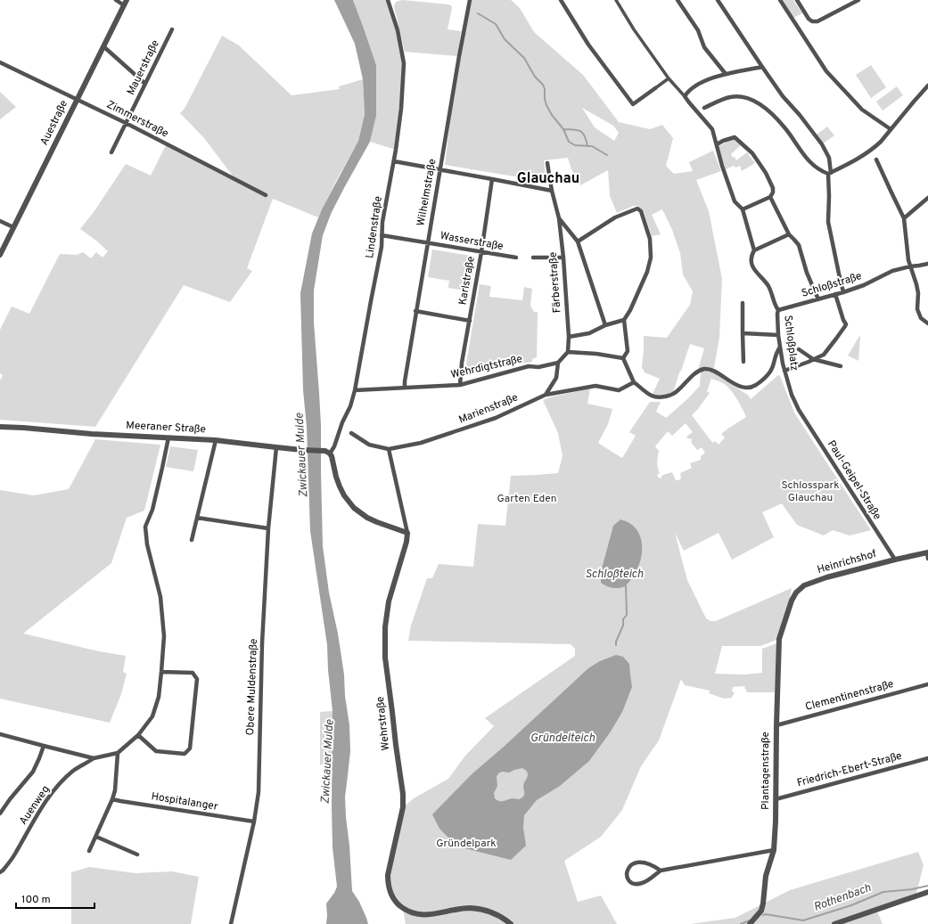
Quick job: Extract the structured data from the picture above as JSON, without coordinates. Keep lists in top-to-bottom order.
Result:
{
  "streets": {
    "street": [
      "Mauerstraße",
      "Zimmerstraße",
      "Auestraße",
      "Wilhelmstraße",
      "Lindenstraße",
      "Wasserstraße",
      "Karlstraße",
      "Färberstraße",
      "Schloßstraße",
      "Schloßplatz",
      "Wehrdigtstraße",
      "Marienstraße",
      "Meeraner Straße",
      "Paul-Geipel-Straße",
      "Heinrichshof",
      "Obere Muldenstraße",
      "Clementinenstraße",
      "Wehrstraße",
      "Friedrich-Ebert-Straße",
      "Plantagenstraße",
      "Hospitalanger",
      "Auenweg"
    ]
  },
  "crossings": [
    ["Mauerstraße", "Zimmerstraße"],
    ["Zimmerstraße", "Auestraße"],
    ["Wilhelmstraße", "Wasserstraße"],
    ["Wilhelmstraße", "Wehrdigtstraße"],
    ["Lindenstraße", "Wasserstraße"],
    ["Lindenstraße", "Wehrdigtstraße"],
    ["Lindenstraße", "Meeraner Straße"],
    ["Wasserstraße", "Karlstraße"],
    ["Karlstraße", "Wehrdigtstraße"],
    ["Schloßstraße", "Schloßplatz"],
    ["Schloßplatz", "Paul-Geipel-Straße"],
    ["Marienstraße", "Wehrstraße"],
    ["Meeraner Straße", "Obere Muldenstraße"],
    ["Paul-Geipel-Straße", "Heinrichshof"],
    ["Heinrichshof", "Plantagenstraße"],
    ["Obere Muldenstraße", "Hospitalanger"],
    ["Clementinenstraße", "Plantagenstraße"],
    ["Friedrich-Ebert-Straße", "Plantagenstraße"]
  ],
  "districts": ["Glauchau"],
  "water": [
    "Zwickauer Mulde",
    "Schloßteich",
    "Gründelteich",
    "Rothenbach"
  ],
  "parks": ["Schlosspark Glauchau", "Garten Eden", "Gründelpark"],
  "scale_bar": "100 m"
}
